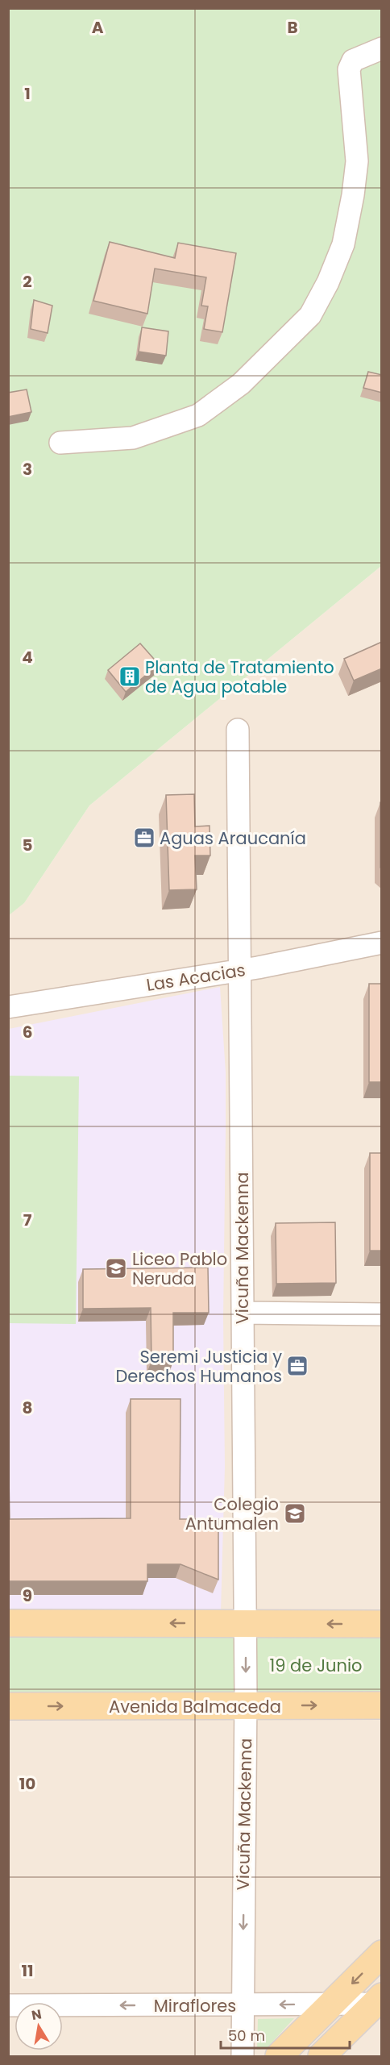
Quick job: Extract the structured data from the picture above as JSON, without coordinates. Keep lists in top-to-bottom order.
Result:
{
  "streets": {
    "main road": ["Avenida Balmaceda"],
    "street": ["Las Acacias", "Vicuña Mackenna", "Miraflores"]
  },
  "crossings": [
    ["Las Acacias", "Vicuña Mackenna"],
    ["Vicuña Mackenna", "Avenida Balmaceda"],
    ["Vicuña Mackenna", "Miraflores"]
  ],
  "one_way": ["Miraflores"],
  "parks": ["19 de Junio"],
  "places": {
    "building": ["Planta de Tratamiento de Agua potable"],
    "office": ["Aguas Araucanía", "Seremi Justicia y Derechos Humanos"],
    "school or university": ["Liceo Pablo Neruda", "Colegio Antumalen"]
  },
  "scale_bar": "50 m",
  "north": "top",
  "grid": {
    "columns": ["A", "B"],
    "rows": [
      "1",
      "2",
      "3",
      "4",
      "5",
      "6",
      "7",
      "8",
      "9",
      "10",
      "11"
    ]
  }
}
